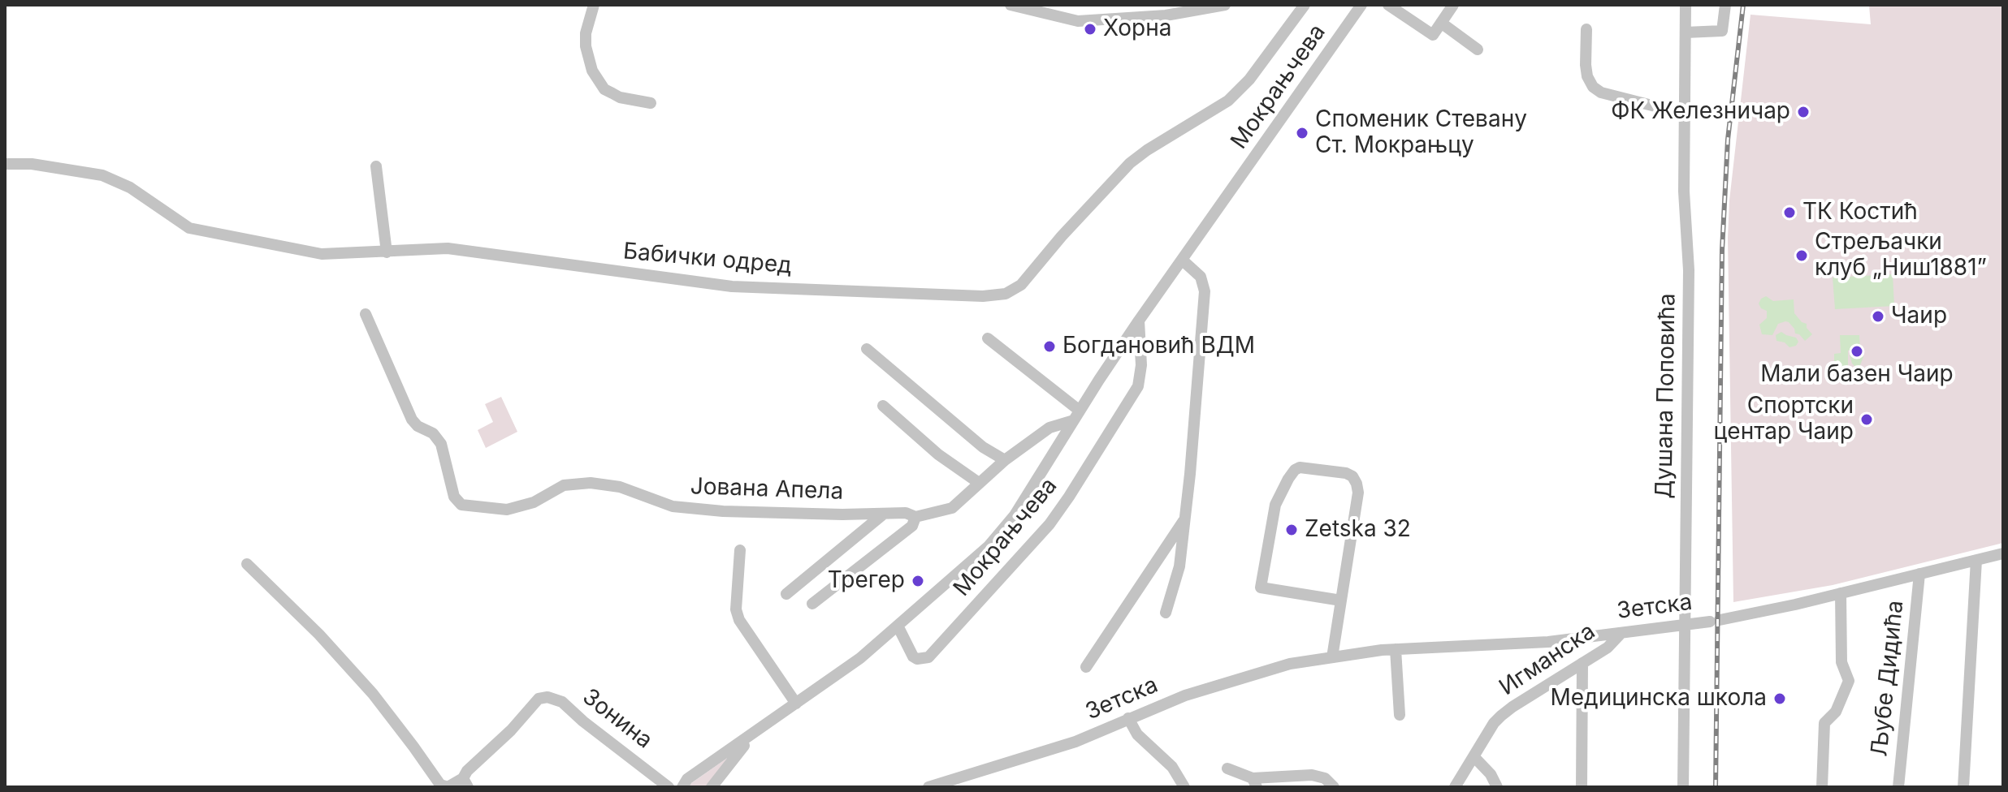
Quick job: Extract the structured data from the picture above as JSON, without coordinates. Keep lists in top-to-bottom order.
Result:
{
  "streets": {
    "street": [
      "Мокрањчева",
      "Бабички одред",
      "Душана Поповића",
      "Јована Апела",
      "Зетска",
      "Игманска",
      "Љубе Дидића",
      "Зонина"
    ]
  },
  "crossings": [
    ["Мокрањчева", "Јована Апела"],
    ["Душана Поповића", "Зетска"],
    ["Зетска", "Игманска"],
    ["Зетска", "Љубе Дидића"]
  ],
  "places": [
    "Хорна",
    "ФК Железничар",
    "Споменик Стевану Ст. Мокрањцу",
    "ТК Костић",
    "Стрељачки клуб „Ниш1881”",
    "Чаир",
    "Богдановић ВДМ",
    "Мали базен Чаир",
    "Спортски центар Чаир",
    "Zetska 32",
    "Трегер",
    "Медицинска школа"
  ]
}
